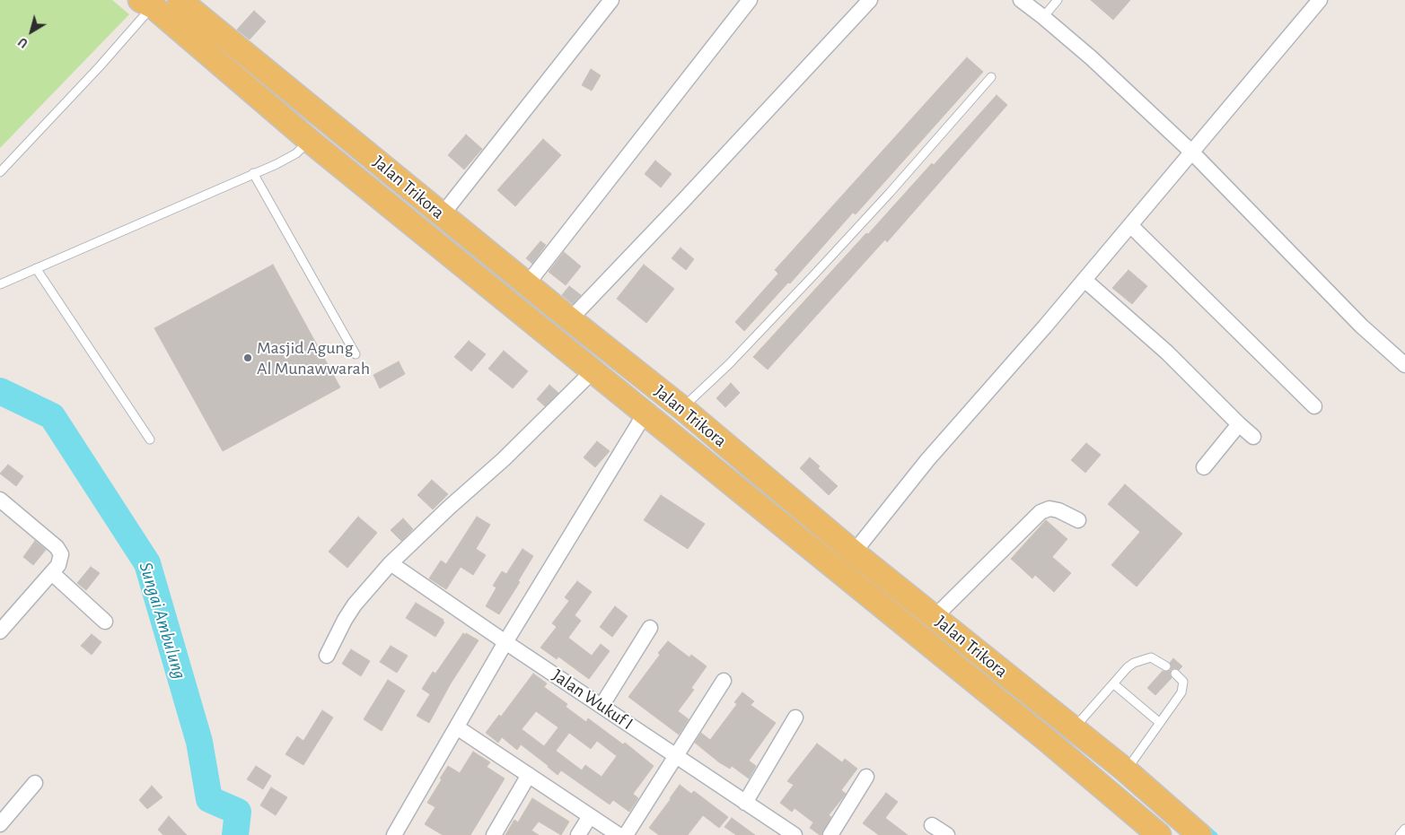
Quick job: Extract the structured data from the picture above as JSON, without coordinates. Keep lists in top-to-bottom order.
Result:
{
  "streets": {
    "main road": ["Jalan Trikora"],
    "street": ["Jalan Wukuf I"]
  },
  "water": ["Sungai Ambulung"],
  "places": ["Masjid Agung Al Munawwarah"],
  "north": "bottom left"
}
